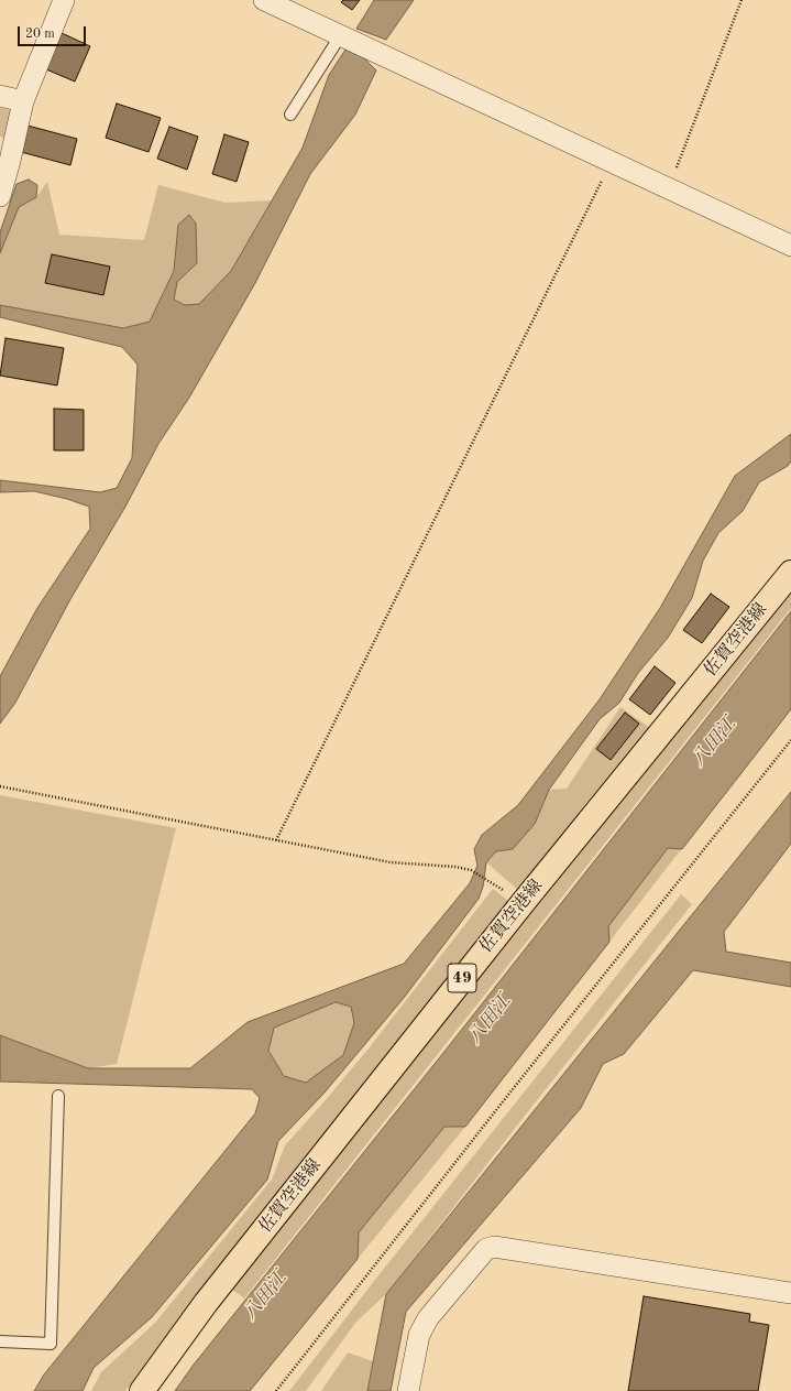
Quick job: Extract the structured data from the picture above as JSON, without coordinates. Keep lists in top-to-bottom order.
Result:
{
  "streets": {
    "main road": ["佐賀空港線", "49"]
  },
  "water": ["八田江"],
  "scale_bar": "20 m"
}
